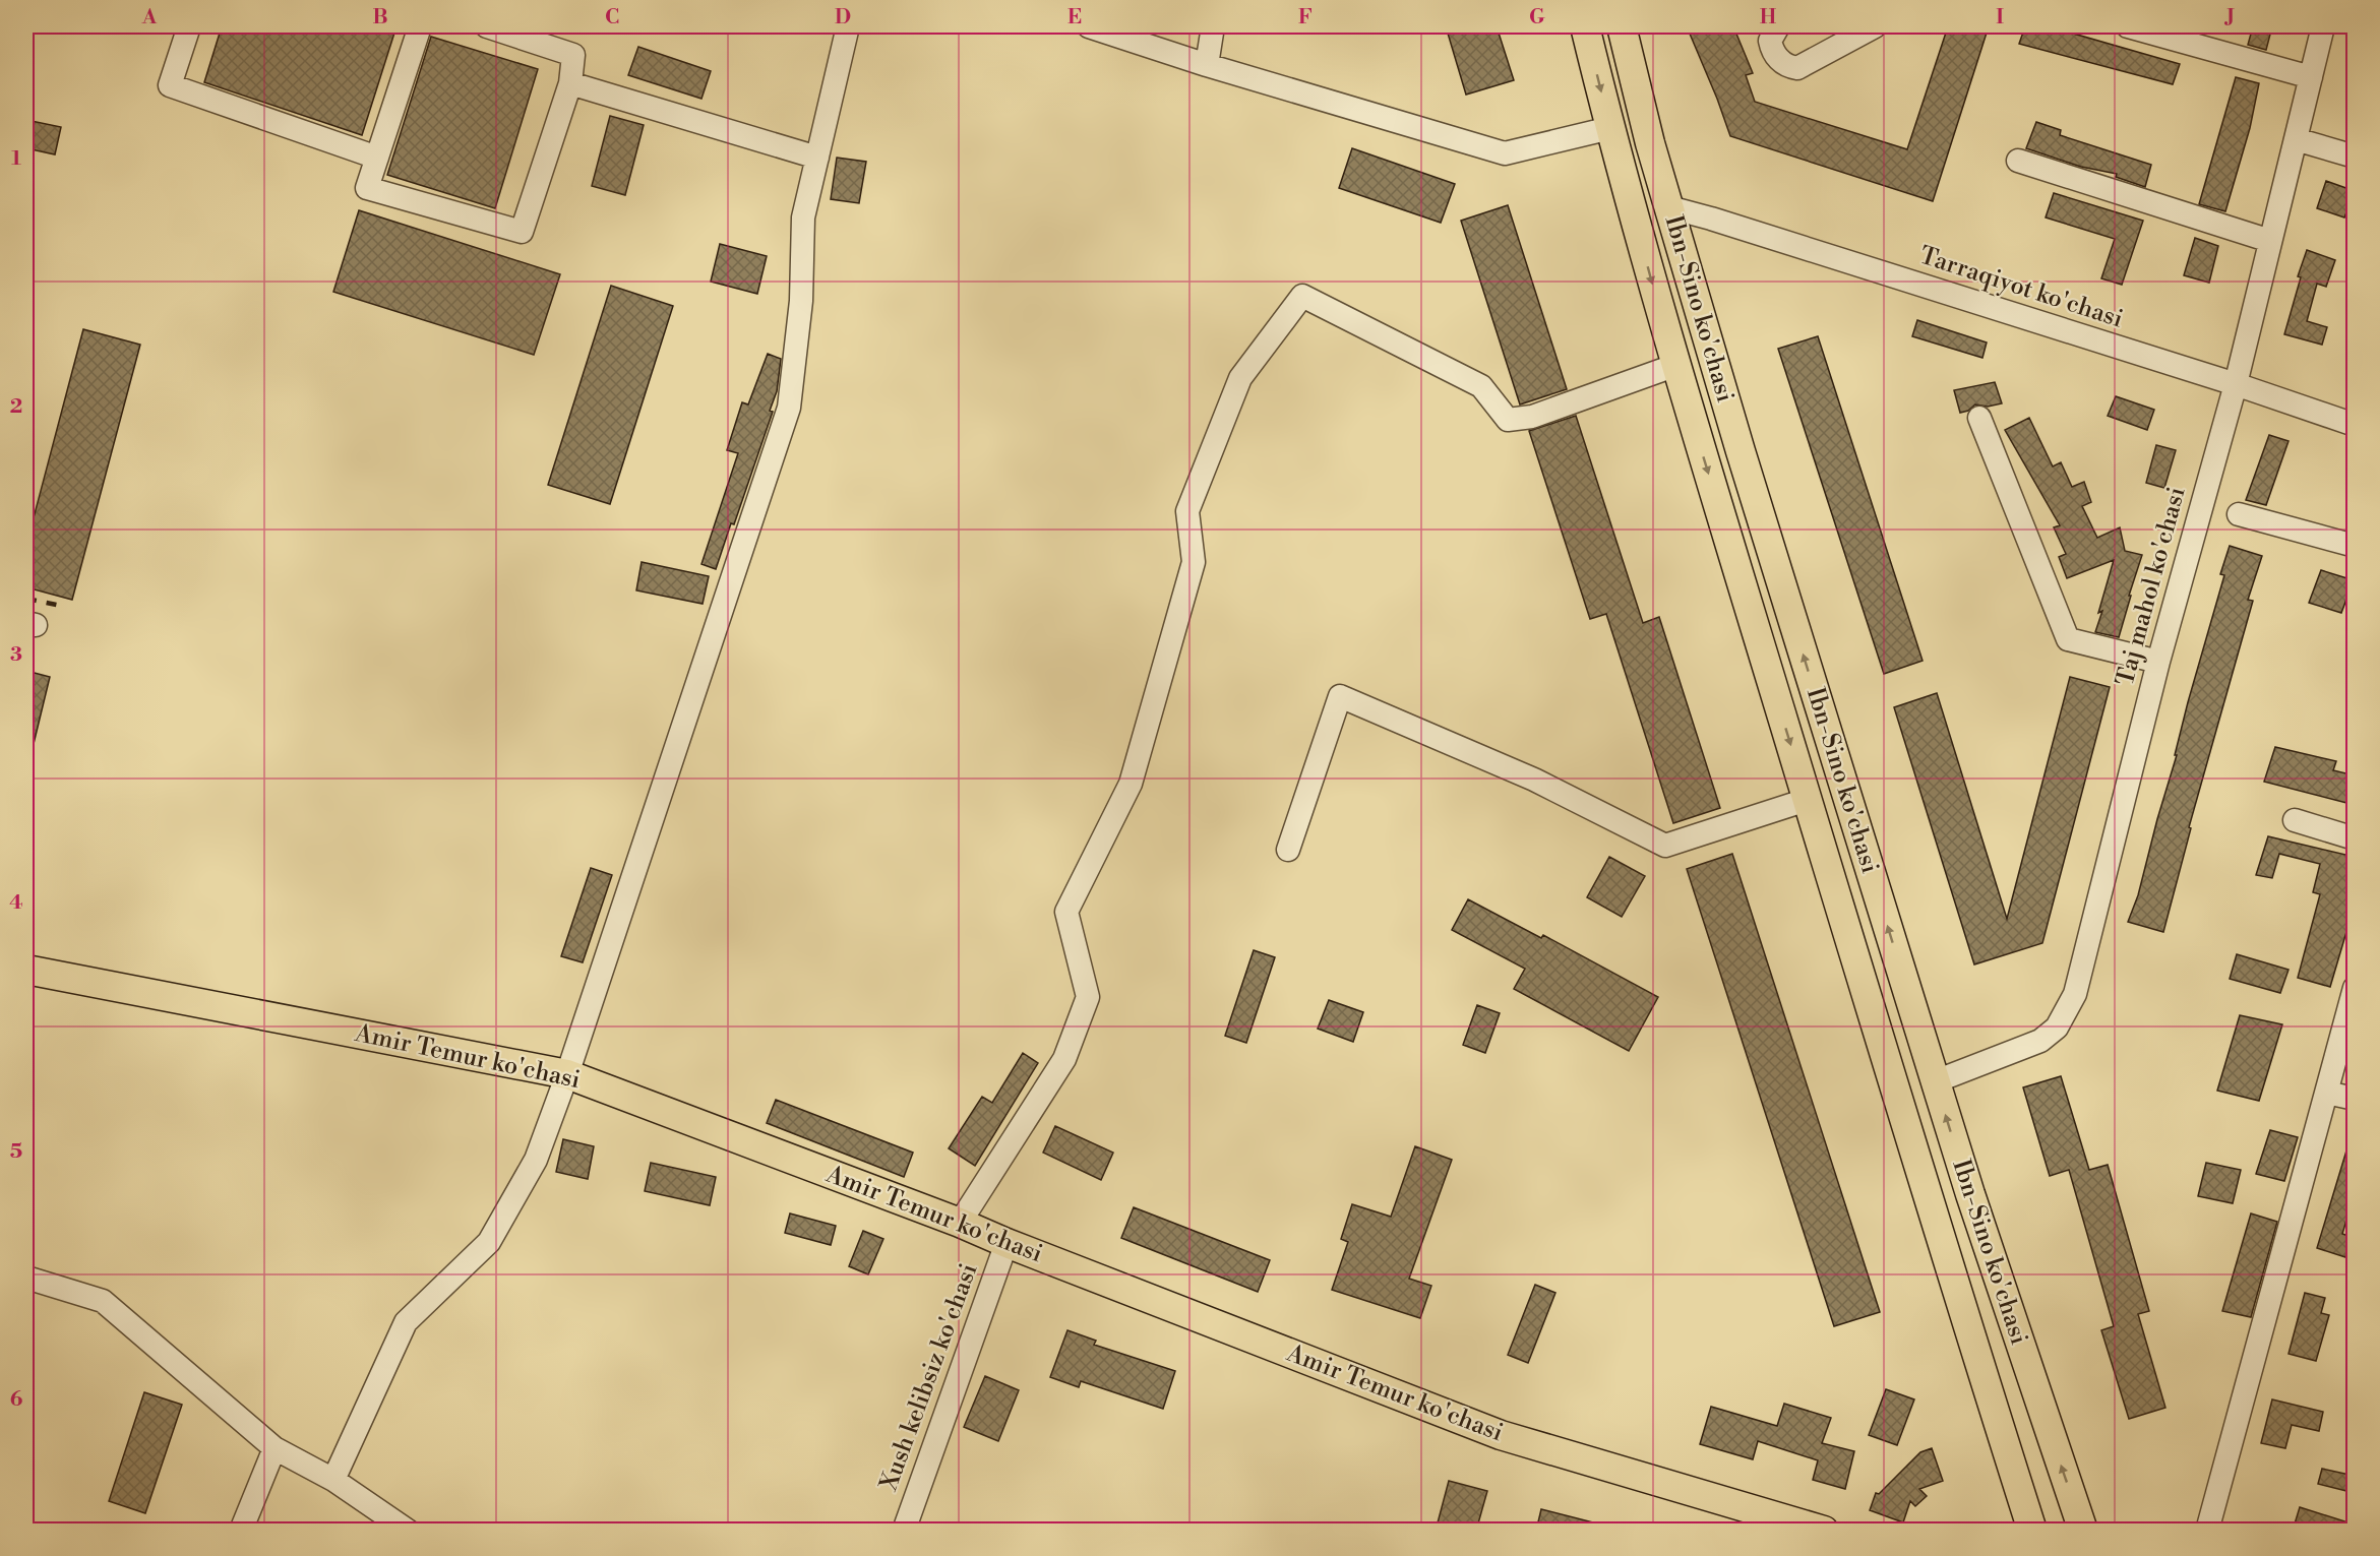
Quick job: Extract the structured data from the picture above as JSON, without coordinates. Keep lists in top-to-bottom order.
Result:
{
  "streets": {
    "main road": ["Ibn-Sino ko'chasi", "Amir Temur ko'chasi"],
    "street": ["Tarraqiyot ko'chasi", "Taj mahol ko'chasi", "Xush kelibsiz ko'chasi"]
  },
  "crossings": [
    ["Tarraqiyot ko'chasi", "Ibn-Sino ko'chasi"],
    ["Tarraqiyot ko'chasi", "Taj mahol ko'chasi"],
    ["Ibn-Sino ko'chasi", "Taj mahol ko'chasi"],
    ["Amir Temur ko'chasi", "Xush kelibsiz ko'chasi"]
  ],
  "grid": {
    "columns": [
      "A",
      "B",
      "C",
      "D",
      "E",
      "F",
      "G",
      "H",
      "I",
      "J"
    ],
    "rows": [
      "1",
      "2",
      "3",
      "4",
      "5",
      "6"
    ]
  }
}
